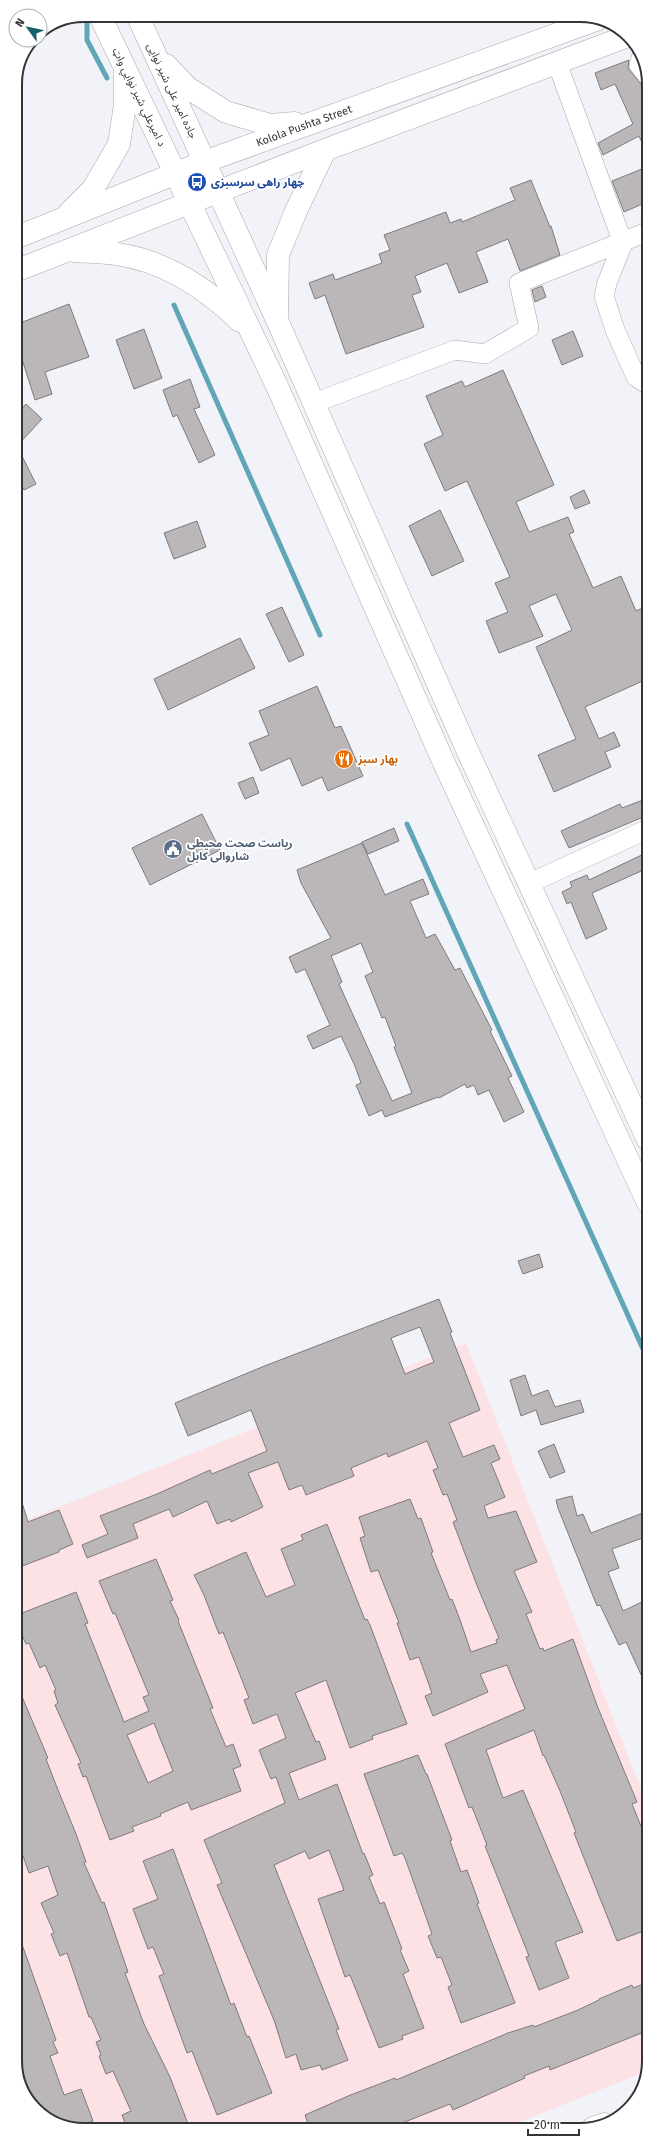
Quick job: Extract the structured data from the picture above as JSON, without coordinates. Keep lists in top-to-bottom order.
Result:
{
  "streets": {
    "main road": ["جاده امیر علی شیر نوایی", "د امیرعلي شیر نوايي واټ", "Kolola Pushta Street"]
  },
  "crossings": [
    ["جاده امیر علی شیر نوایی", "Kolola Pushta Street"],
    ["د امیرعلي شیر نوايي واټ", "Kolola Pushta Street"]
  ],
  "places": {
    "bus stop": ["چهار راهی سرسبزی"],
    "restaurant": ["بهار سبز"],
    "public building": ["ریاست صحت محیطی شاروالی کابل"]
  },
  "scale_bar": "20 m",
  "north": "top left"
}
